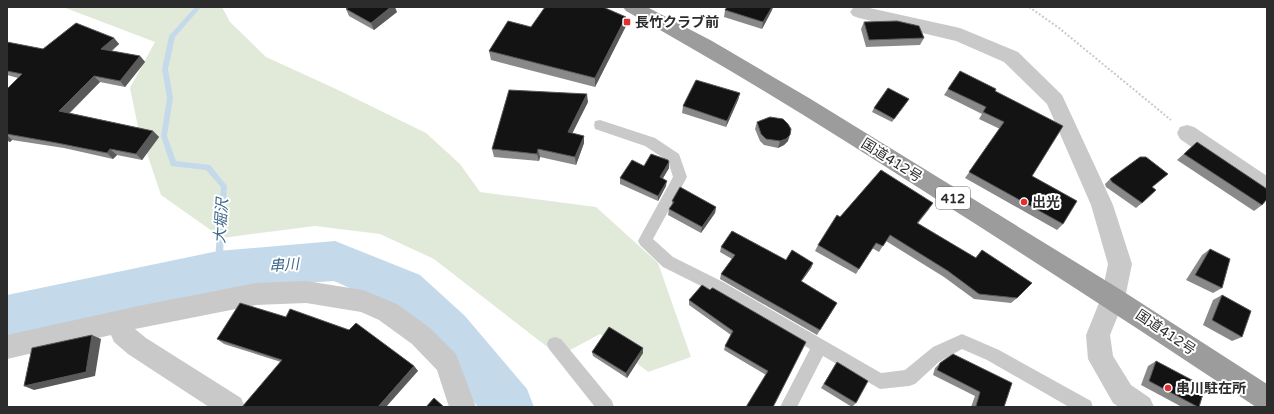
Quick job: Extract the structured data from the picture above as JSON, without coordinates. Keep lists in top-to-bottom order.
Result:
{
  "streets": {
    "highway": ["国道412号", "412"]
  },
  "water": ["大堀沢", "串川"],
  "places": {
    "transit": ["長竹クラブ前"],
    "other": ["出光", "串川駐在所"]
  }
}
